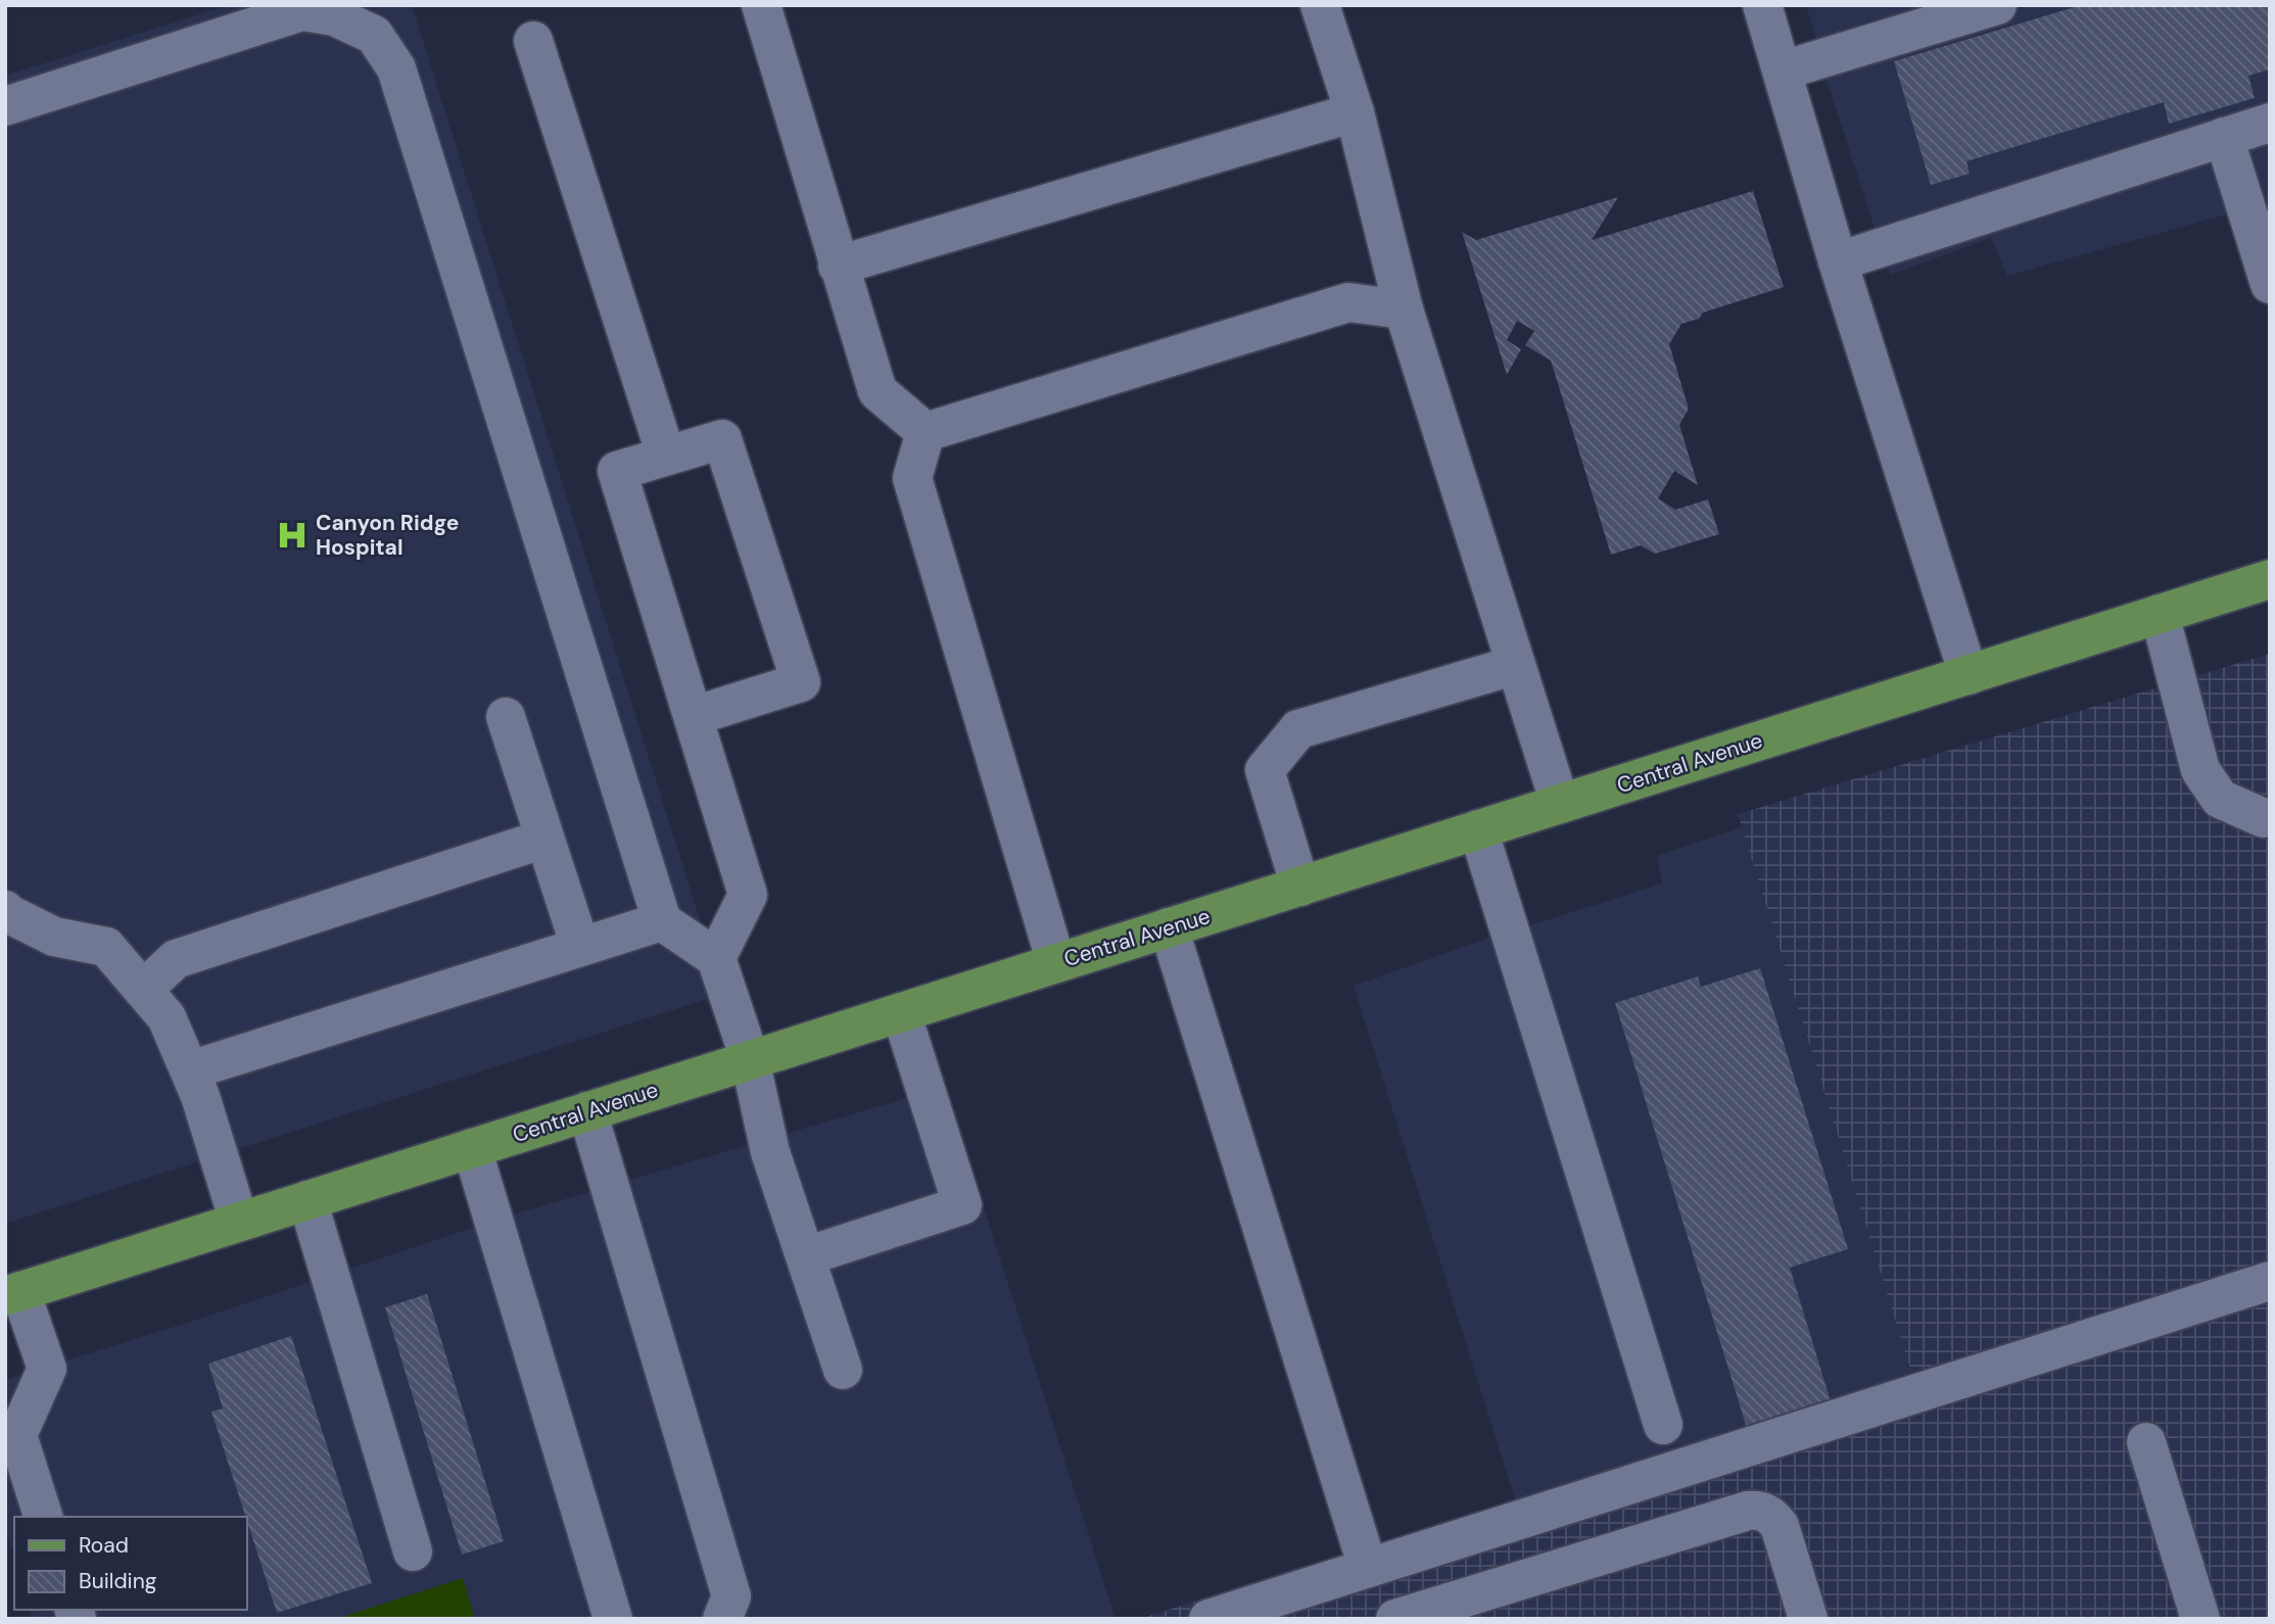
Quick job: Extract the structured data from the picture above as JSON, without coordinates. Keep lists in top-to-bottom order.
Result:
{
  "streets": {
    "main road": ["Central Avenue"]
  },
  "places": {
    "hospital": ["Canyon Ridge Hospital"]
  },
  "legend": ["Road", "Building"]
}
